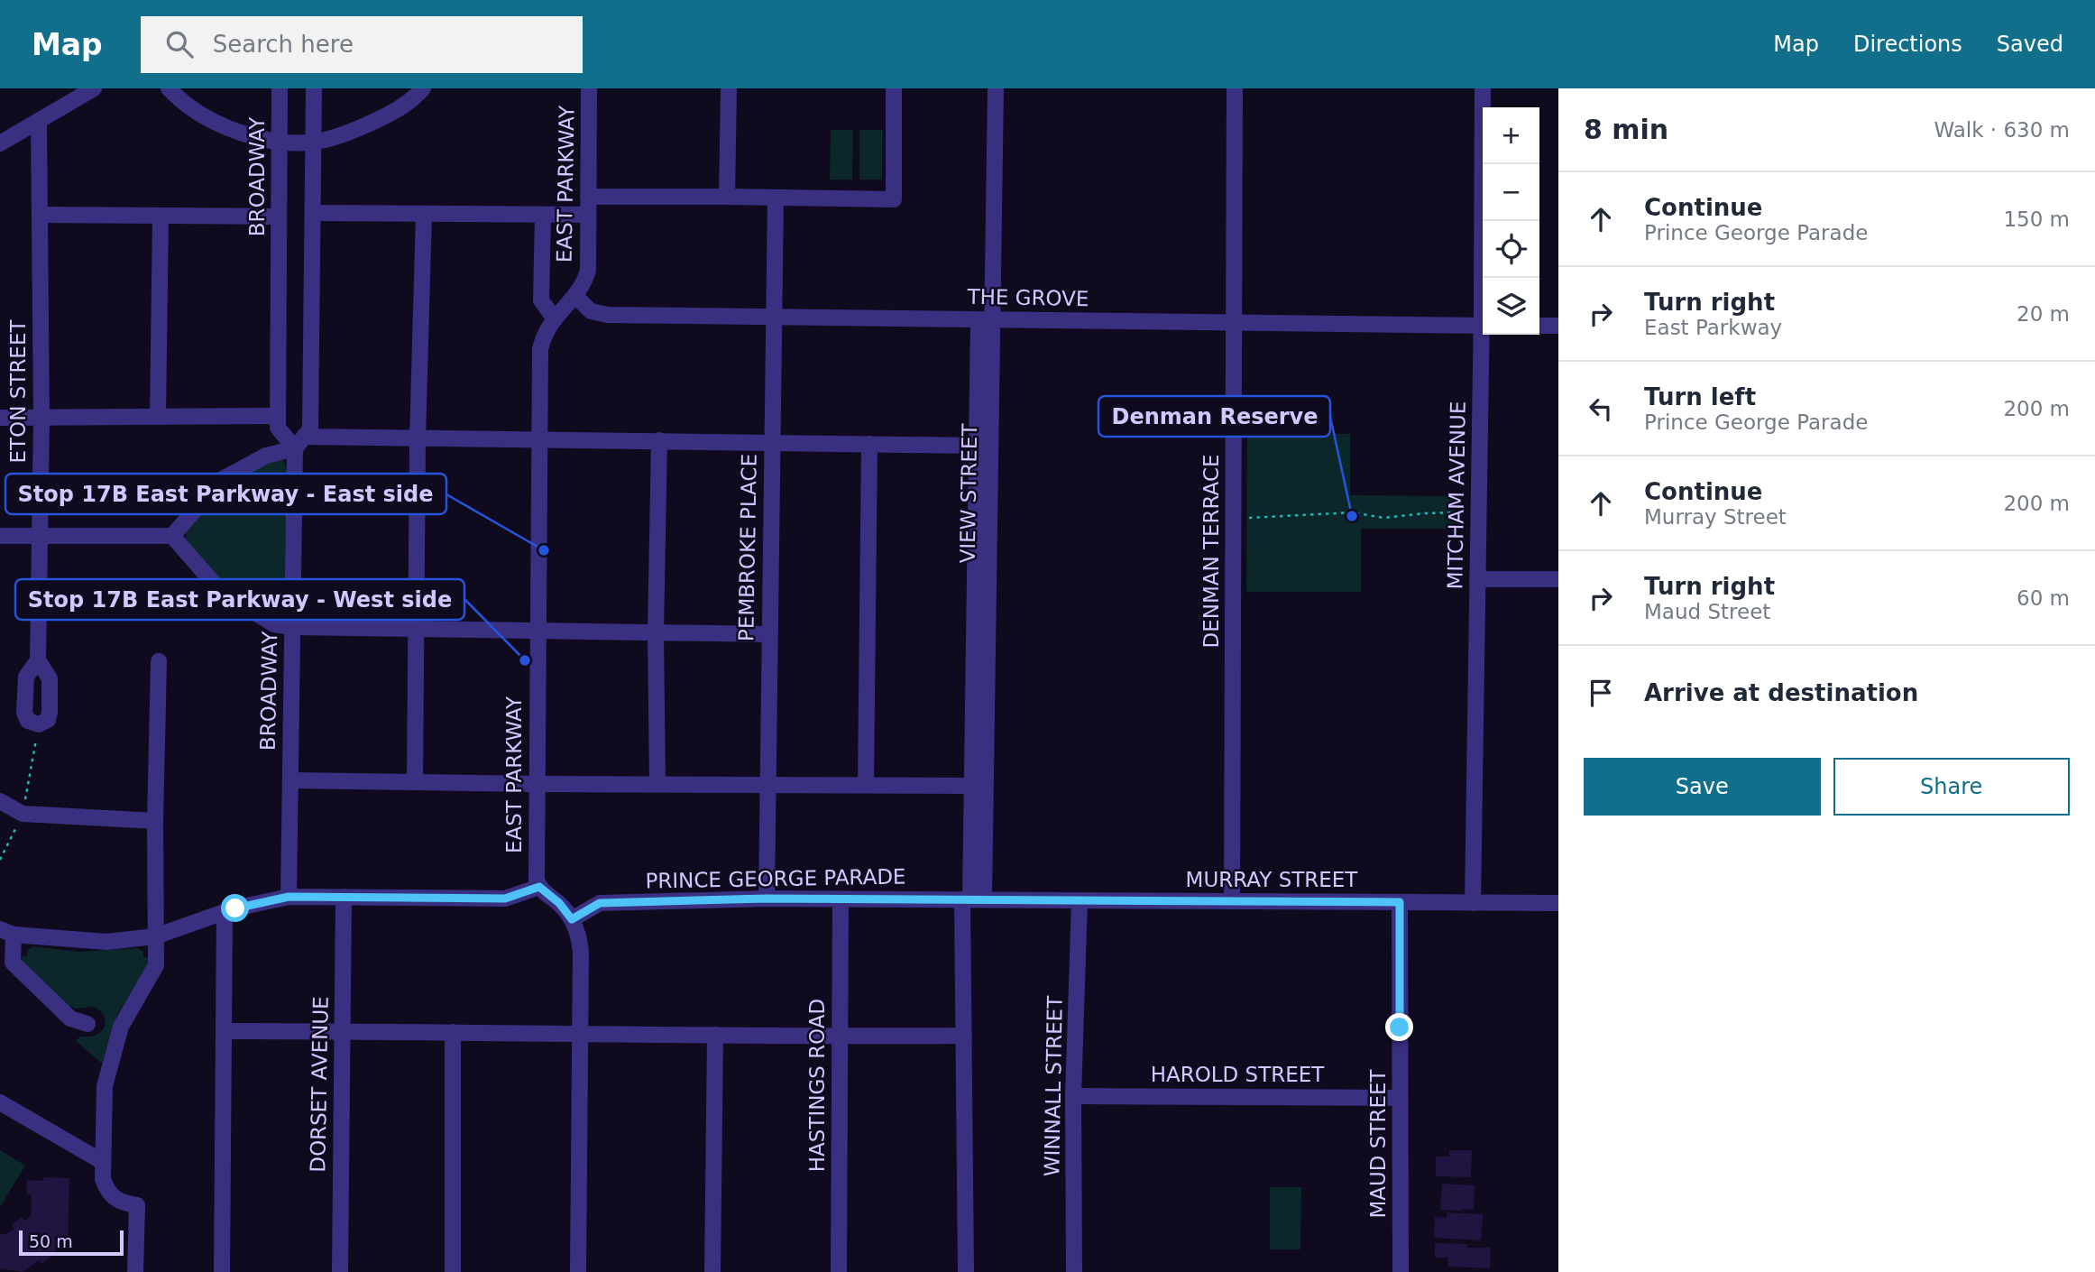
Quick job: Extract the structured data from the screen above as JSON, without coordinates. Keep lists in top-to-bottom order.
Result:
{
  "streets": {
    "street": [
      "BROADWAY",
      "EAST PARKWAY",
      "THE GROVE",
      "ETON STREET",
      "VIEW STREET",
      "MITCHAM AVENUE",
      "PEMBROKE PLACE",
      "DENMAN TERRACE",
      "PRINCE GEORGE PARADE",
      "MURRAY STREET",
      "HAROLD STREET",
      "DORSET AVENUE",
      "HASTINGS ROAD",
      "WINNALL STREET",
      "MAUD STREET"
    ]
  },
  "crossings": [
    ["EAST PARKWAY", "THE GROVE"],
    ["THE GROVE", "VIEW STREET"],
    ["THE GROVE", "PEMBROKE PLACE"],
    ["THE GROVE", "DENMAN TERRACE"],
    ["VIEW STREET", "PRINCE GEORGE PARADE"],
    ["VIEW STREET", "MURRAY STREET"],
    ["MITCHAM AVENUE", "MURRAY STREET"],
    ["PEMBROKE PLACE", "PRINCE GEORGE PARADE"],
    ["DENMAN TERRACE", "MURRAY STREET"],
    ["PRINCE GEORGE PARADE", "MURRAY STREET"],
    ["PRINCE GEORGE PARADE", "HASTINGS ROAD"],
    ["MURRAY STREET", "WINNALL STREET"],
    ["MURRAY STREET", "MAUD STREET"],
    ["HAROLD STREET", "WINNALL STREET"],
    ["HAROLD STREET", "MAUD STREET"]
  ],
  "places": ["Denman Reserve", "Stop 17B East Parkway - East side", "Stop 17B East Parkway - West side"],
  "scale_bar": "50 m",
  "page": {
    "header": "Map",
    "search": "Search here",
    "nav": ["Map", "Directions", "Saved"],
    "heading": ["8 min", "Walk · 630 m"],
    "map_buttons": ["+", "−"],
    "list": [
      ["Continue", "Prince George Parade", "150 m"],
      ["Turn right", "East Parkway", "20 m"],
      ["Turn left", "Prince George Parade", "200 m"],
      ["Continue", "Murray Street", "200 m"],
      ["Turn right", "Maud Street", "60 m"],
      "Arrive at destination"
    ],
    "buttons": ["Save", "Share"],
    "scale": "50 m"
  }
}
